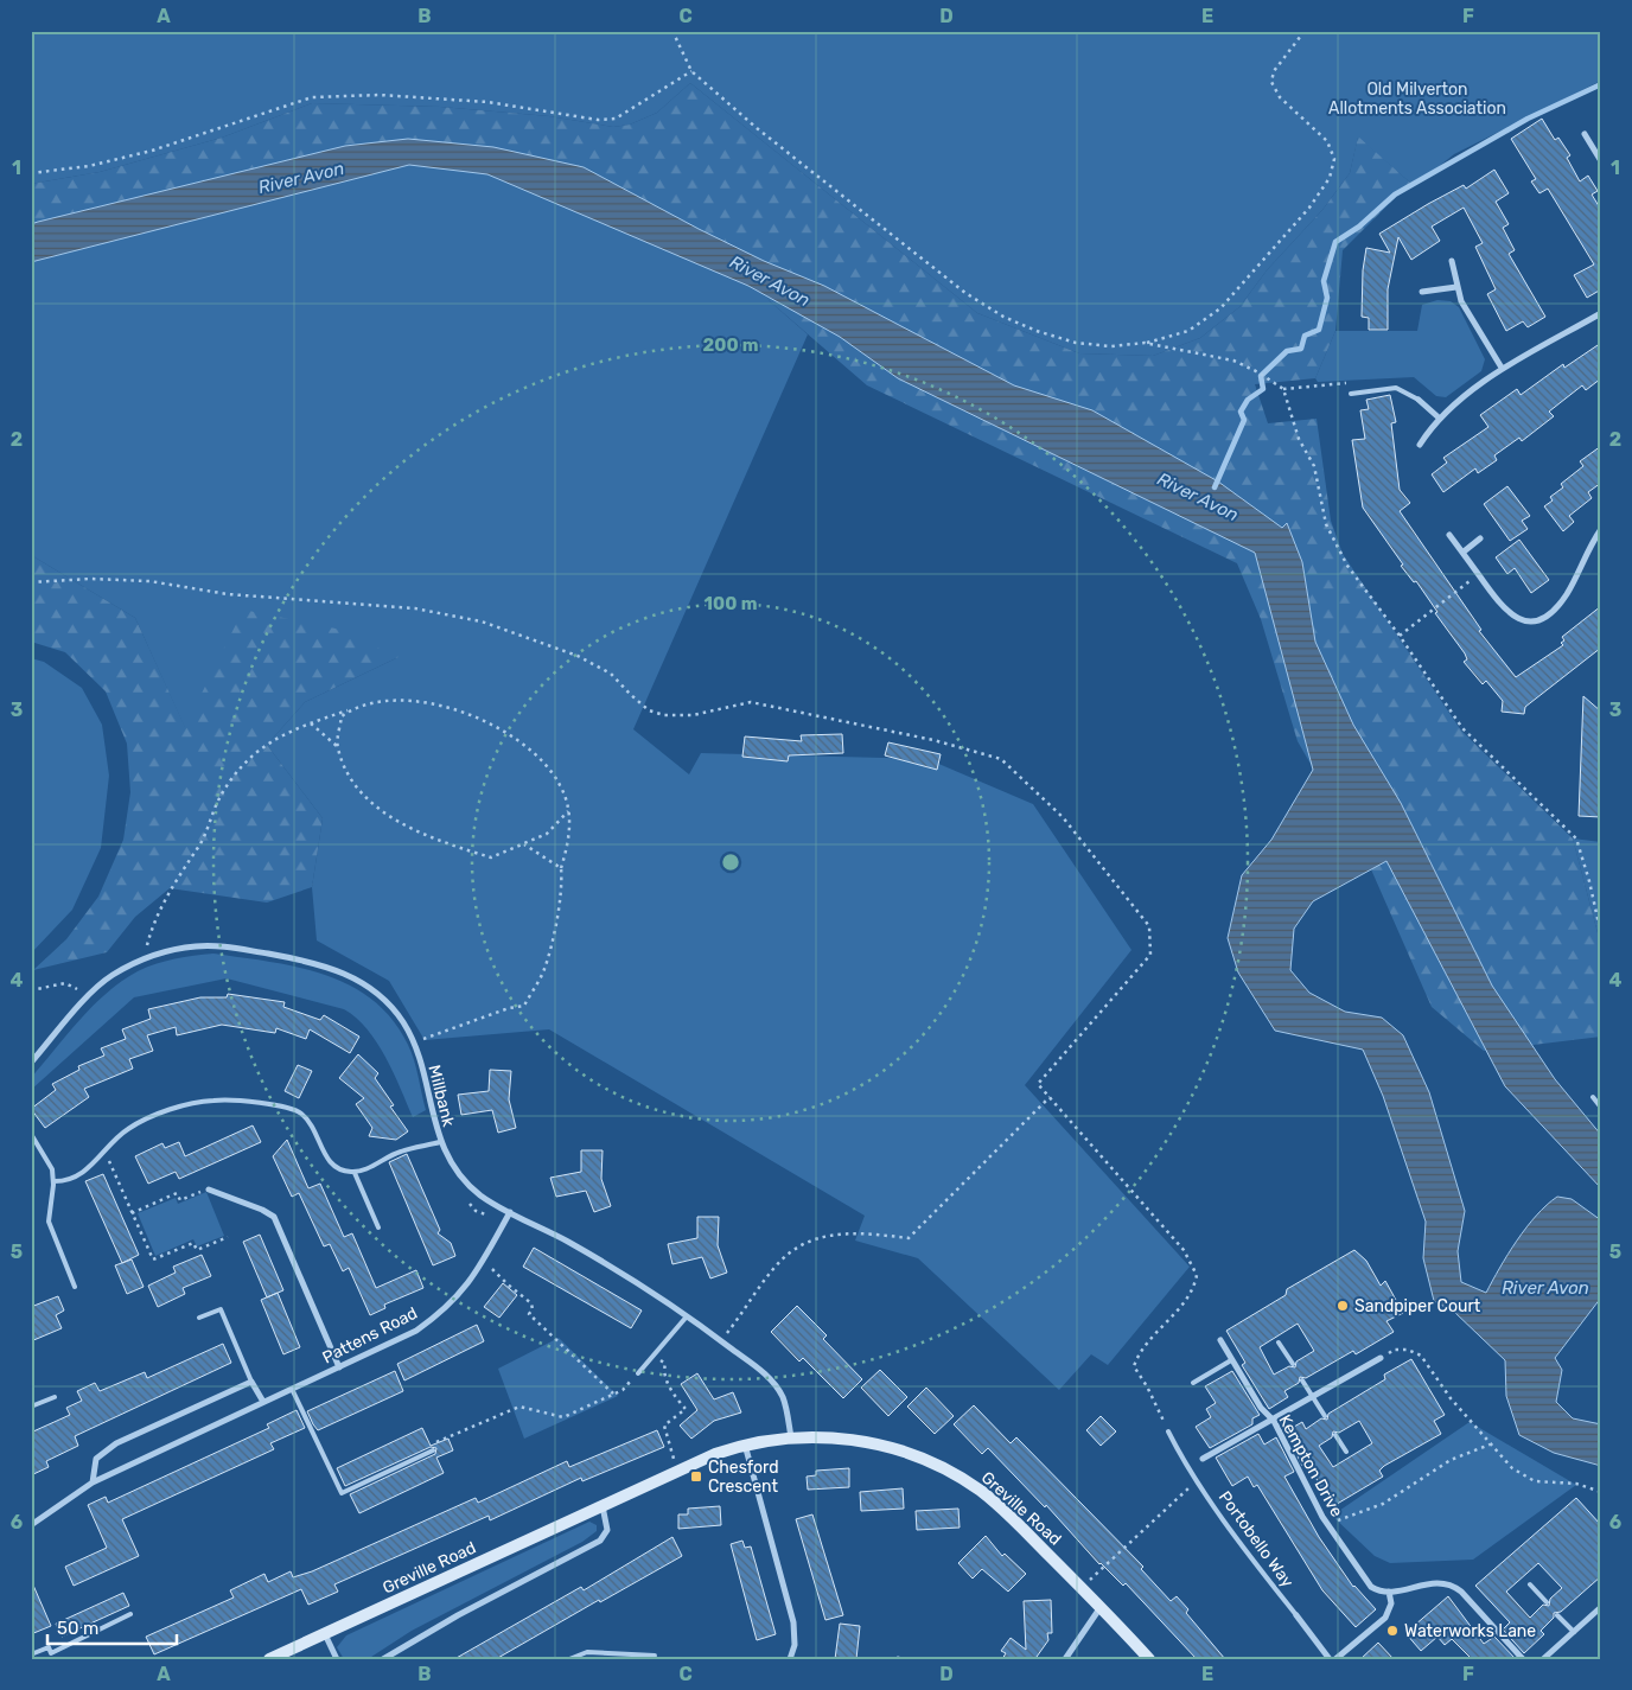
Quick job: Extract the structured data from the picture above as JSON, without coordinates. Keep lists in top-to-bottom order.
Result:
{
  "streets": {
    "street": [
      "Millbank",
      "Pattens Road",
      "Kempton Drive",
      "Greville Road",
      "Portobello Way"
    ]
  },
  "crossings": [
    ["Millbank", "Pattens Road"],
    ["Millbank", "Greville Road"]
  ],
  "water": ["River Avon"],
  "parks": ["Old Milverton Allotments Association"],
  "places": {
    "other": ["Sandpiper Court", "Waterworks Lane"],
    "transit": ["Chesford Crescent"]
  },
  "scale_bar": "50 m",
  "grid": {
    "columns": [
      "A",
      "B",
      "C",
      "D",
      "E",
      "F"
    ],
    "rows": [
      "1",
      "2",
      "3",
      "4",
      "5",
      "6"
    ]
  },
  "rings": ["200 m", "100 m"]
}
